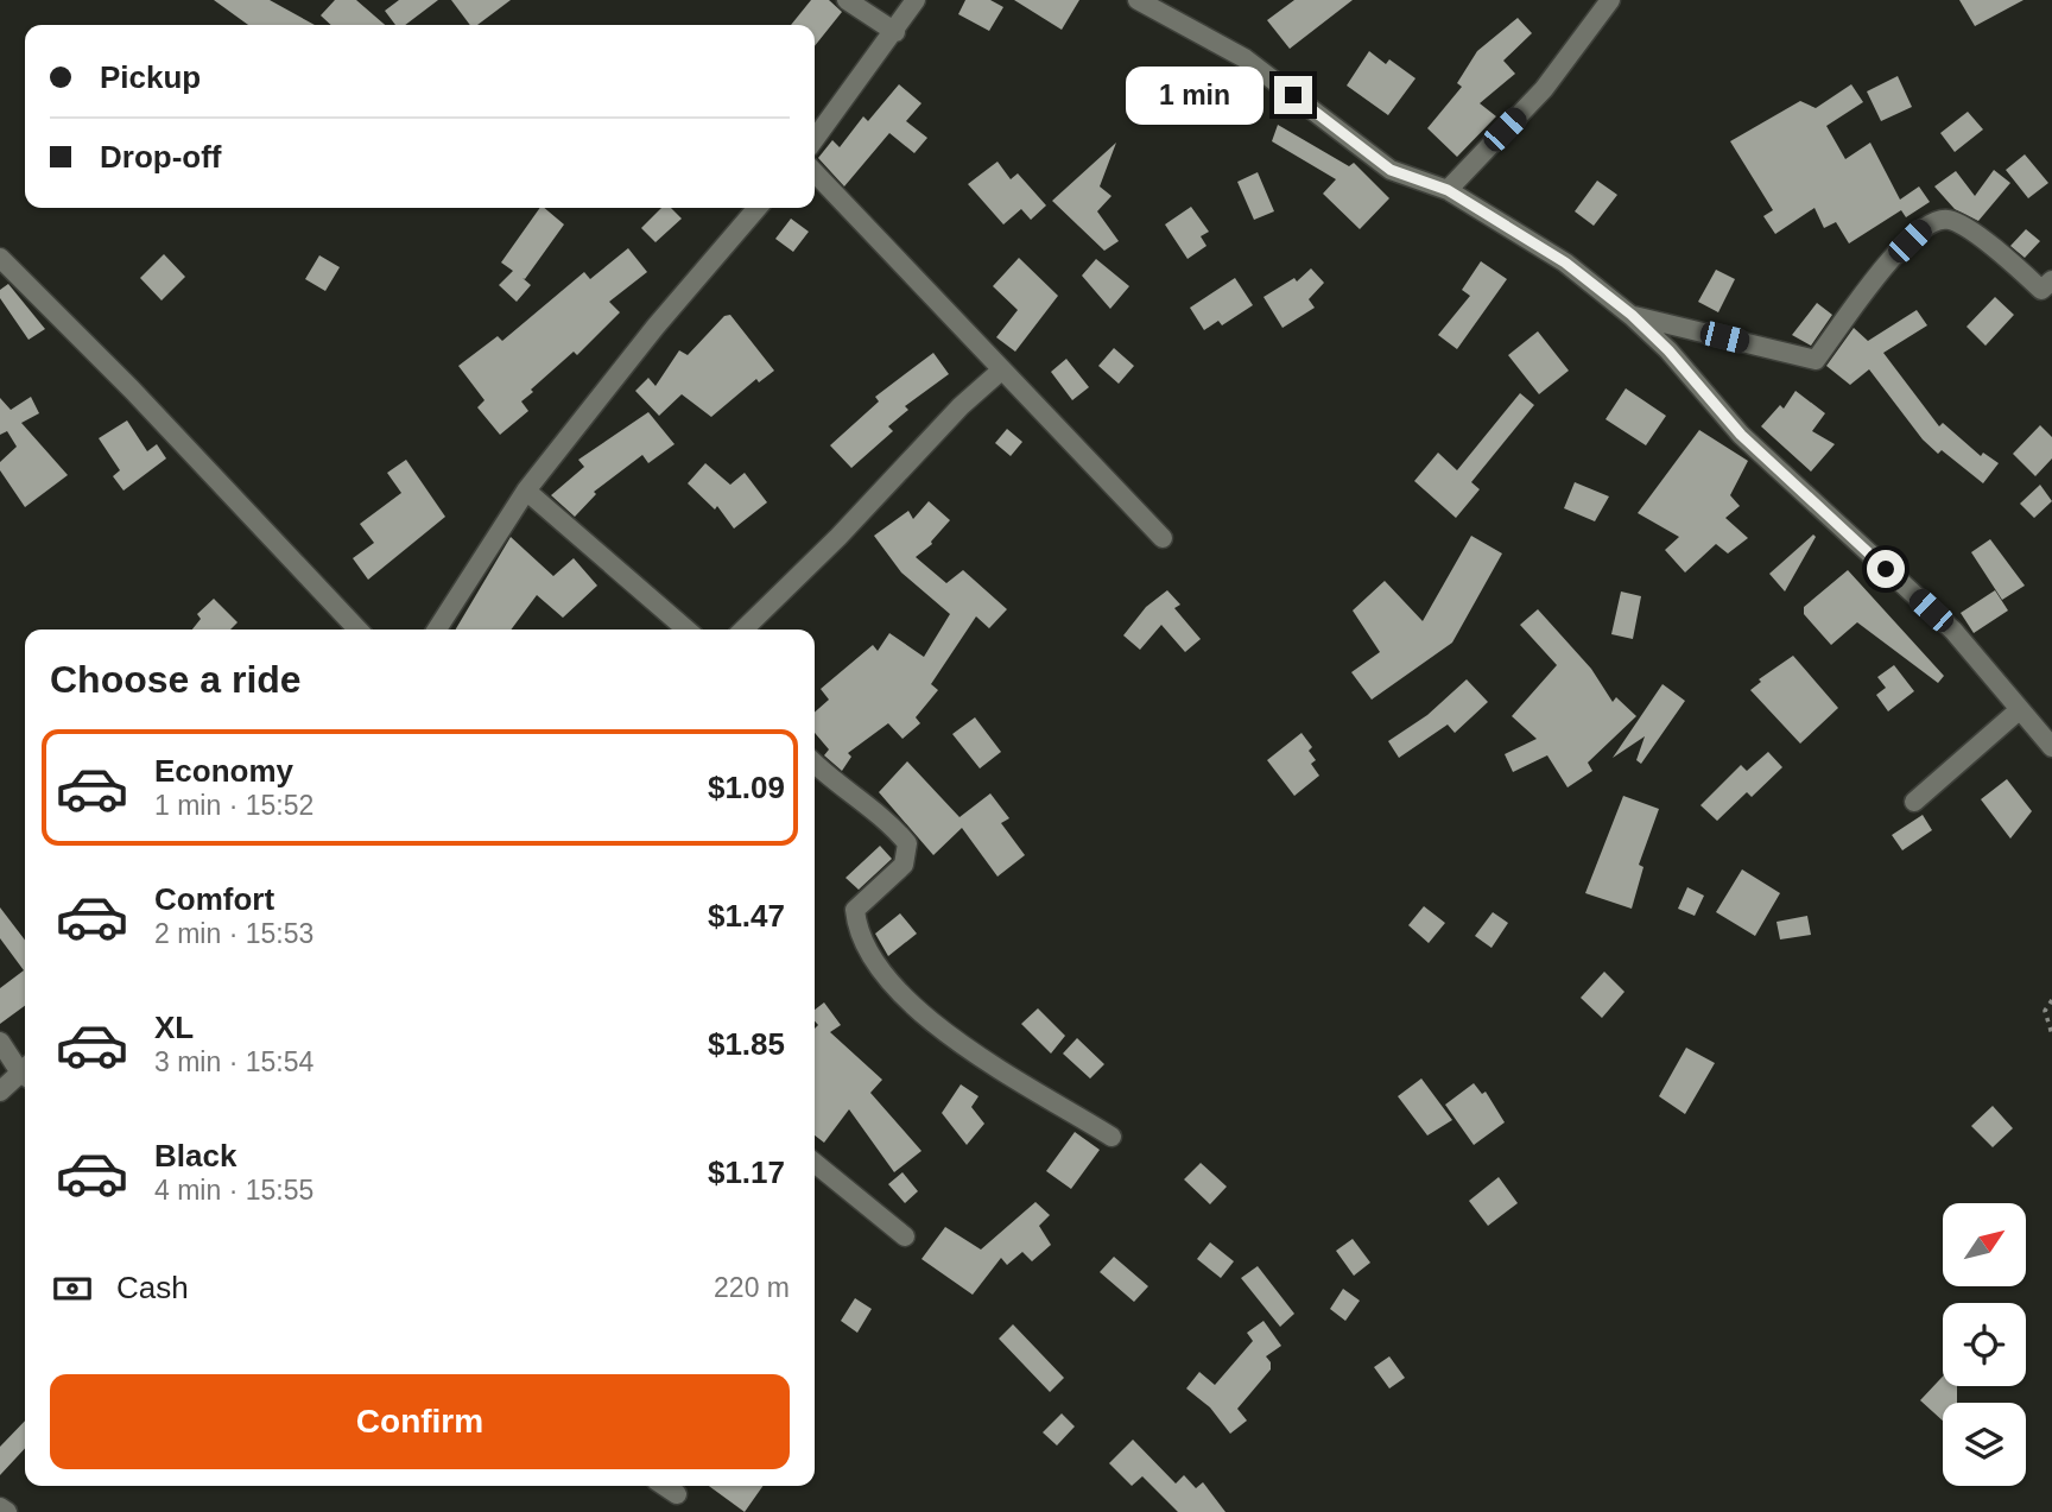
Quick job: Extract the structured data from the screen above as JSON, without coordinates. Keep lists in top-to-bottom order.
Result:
{
  "north": "top right",
  "page": {
    "banner": ["Pickup", "Drop-off"],
    "bubble": "1 min",
    "heading": "Choose a ride",
    "list": [
      {
        "name": "Economy",
        "note": "1 min · 15:52",
        "value": "$1.09"
      },
      {
        "name": "Comfort",
        "note": "2 min · 15:53",
        "value": "$1.47"
      },
      {
        "name": "XL",
        "note": "3 min · 15:54",
        "value": "$1.85"
      },
      {
        "name": "Black",
        "note": "4 min · 15:55",
        "value": "$1.17"
      }
    ],
    "pay": ["Cash", "220 m"],
    "buttons": "Confirm"
  }
}
